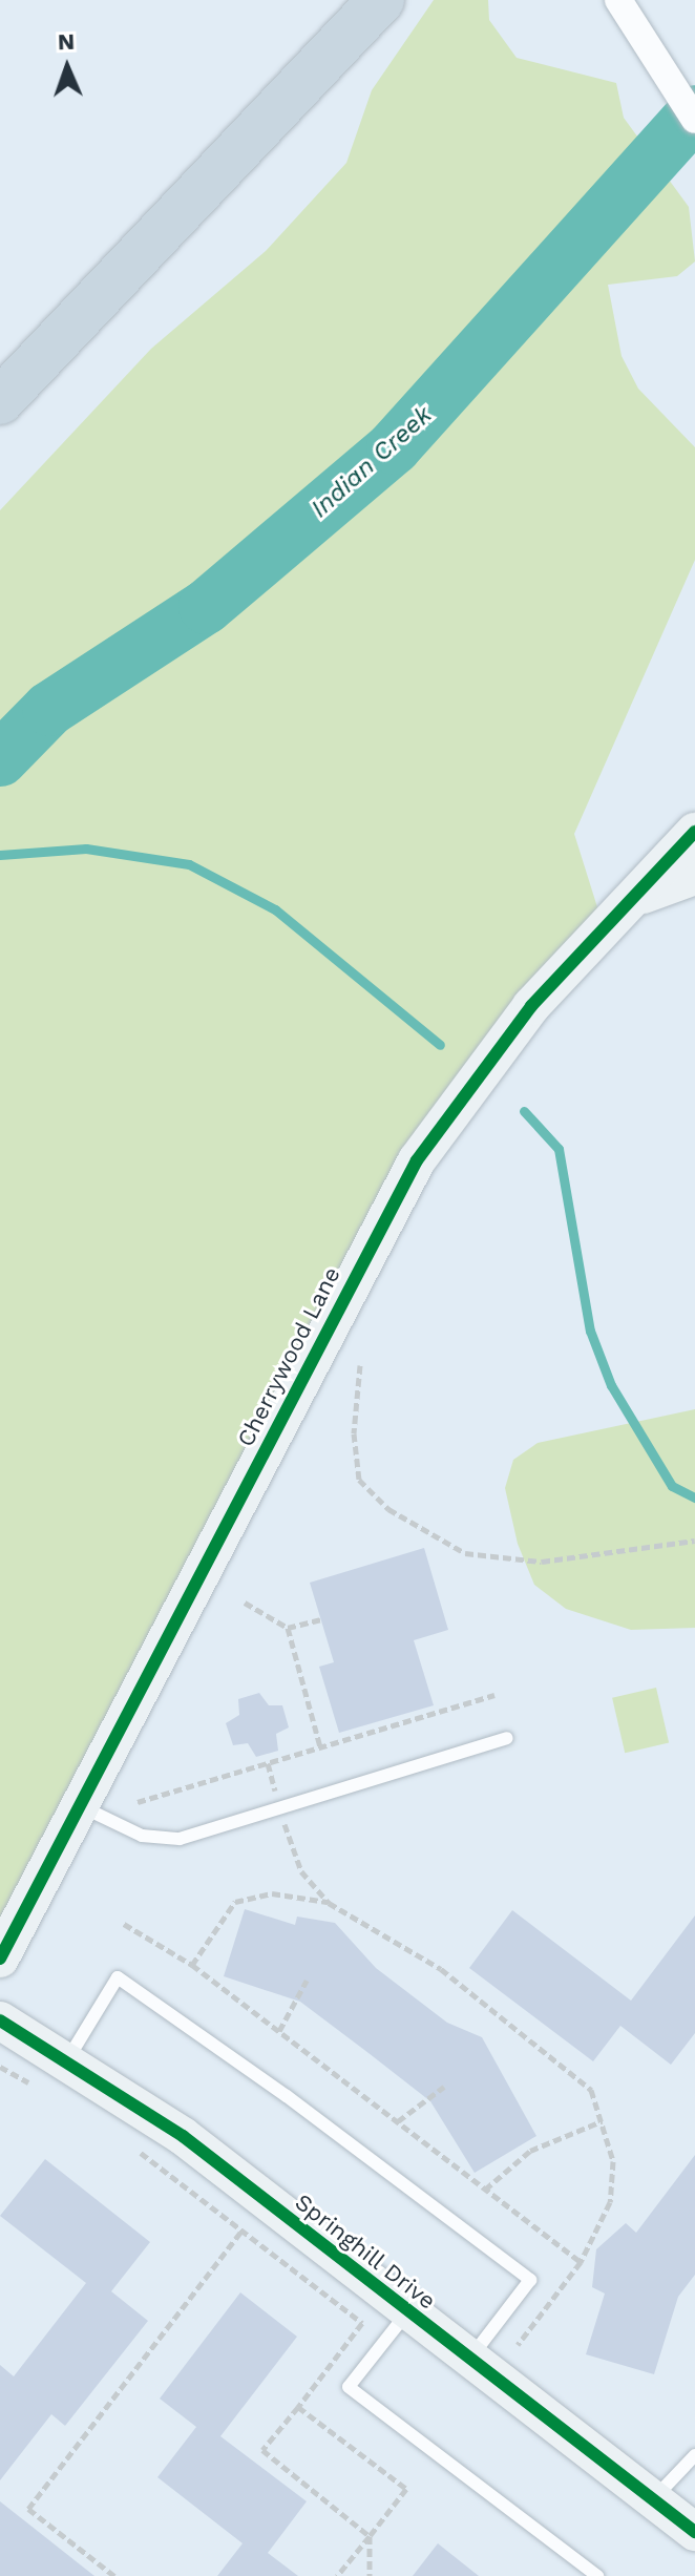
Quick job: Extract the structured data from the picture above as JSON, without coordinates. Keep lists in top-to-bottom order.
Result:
{
  "streets": {
    "street": ["Cherrywood Lane", "Springhill Drive"]
  },
  "water": ["Indian Creek"],
  "north": "top"
}
